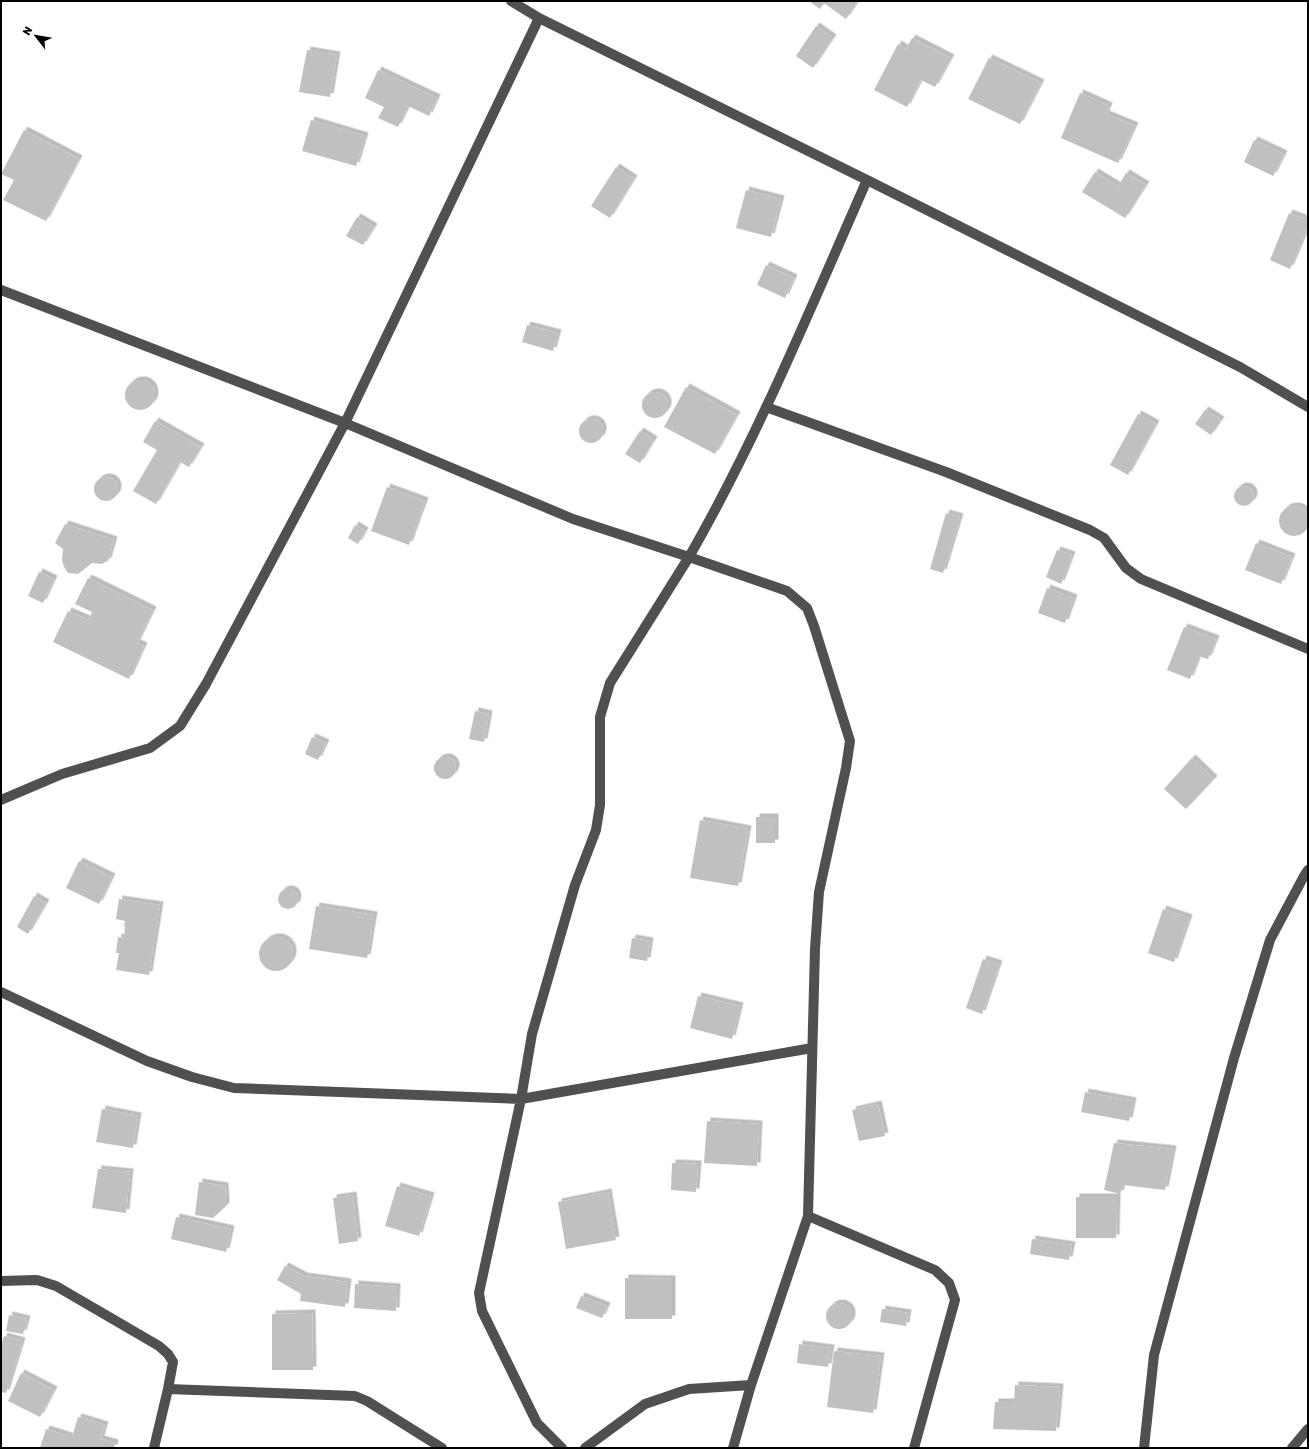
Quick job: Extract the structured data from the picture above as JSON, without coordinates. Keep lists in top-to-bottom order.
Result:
{
  "north": "top left"
}
